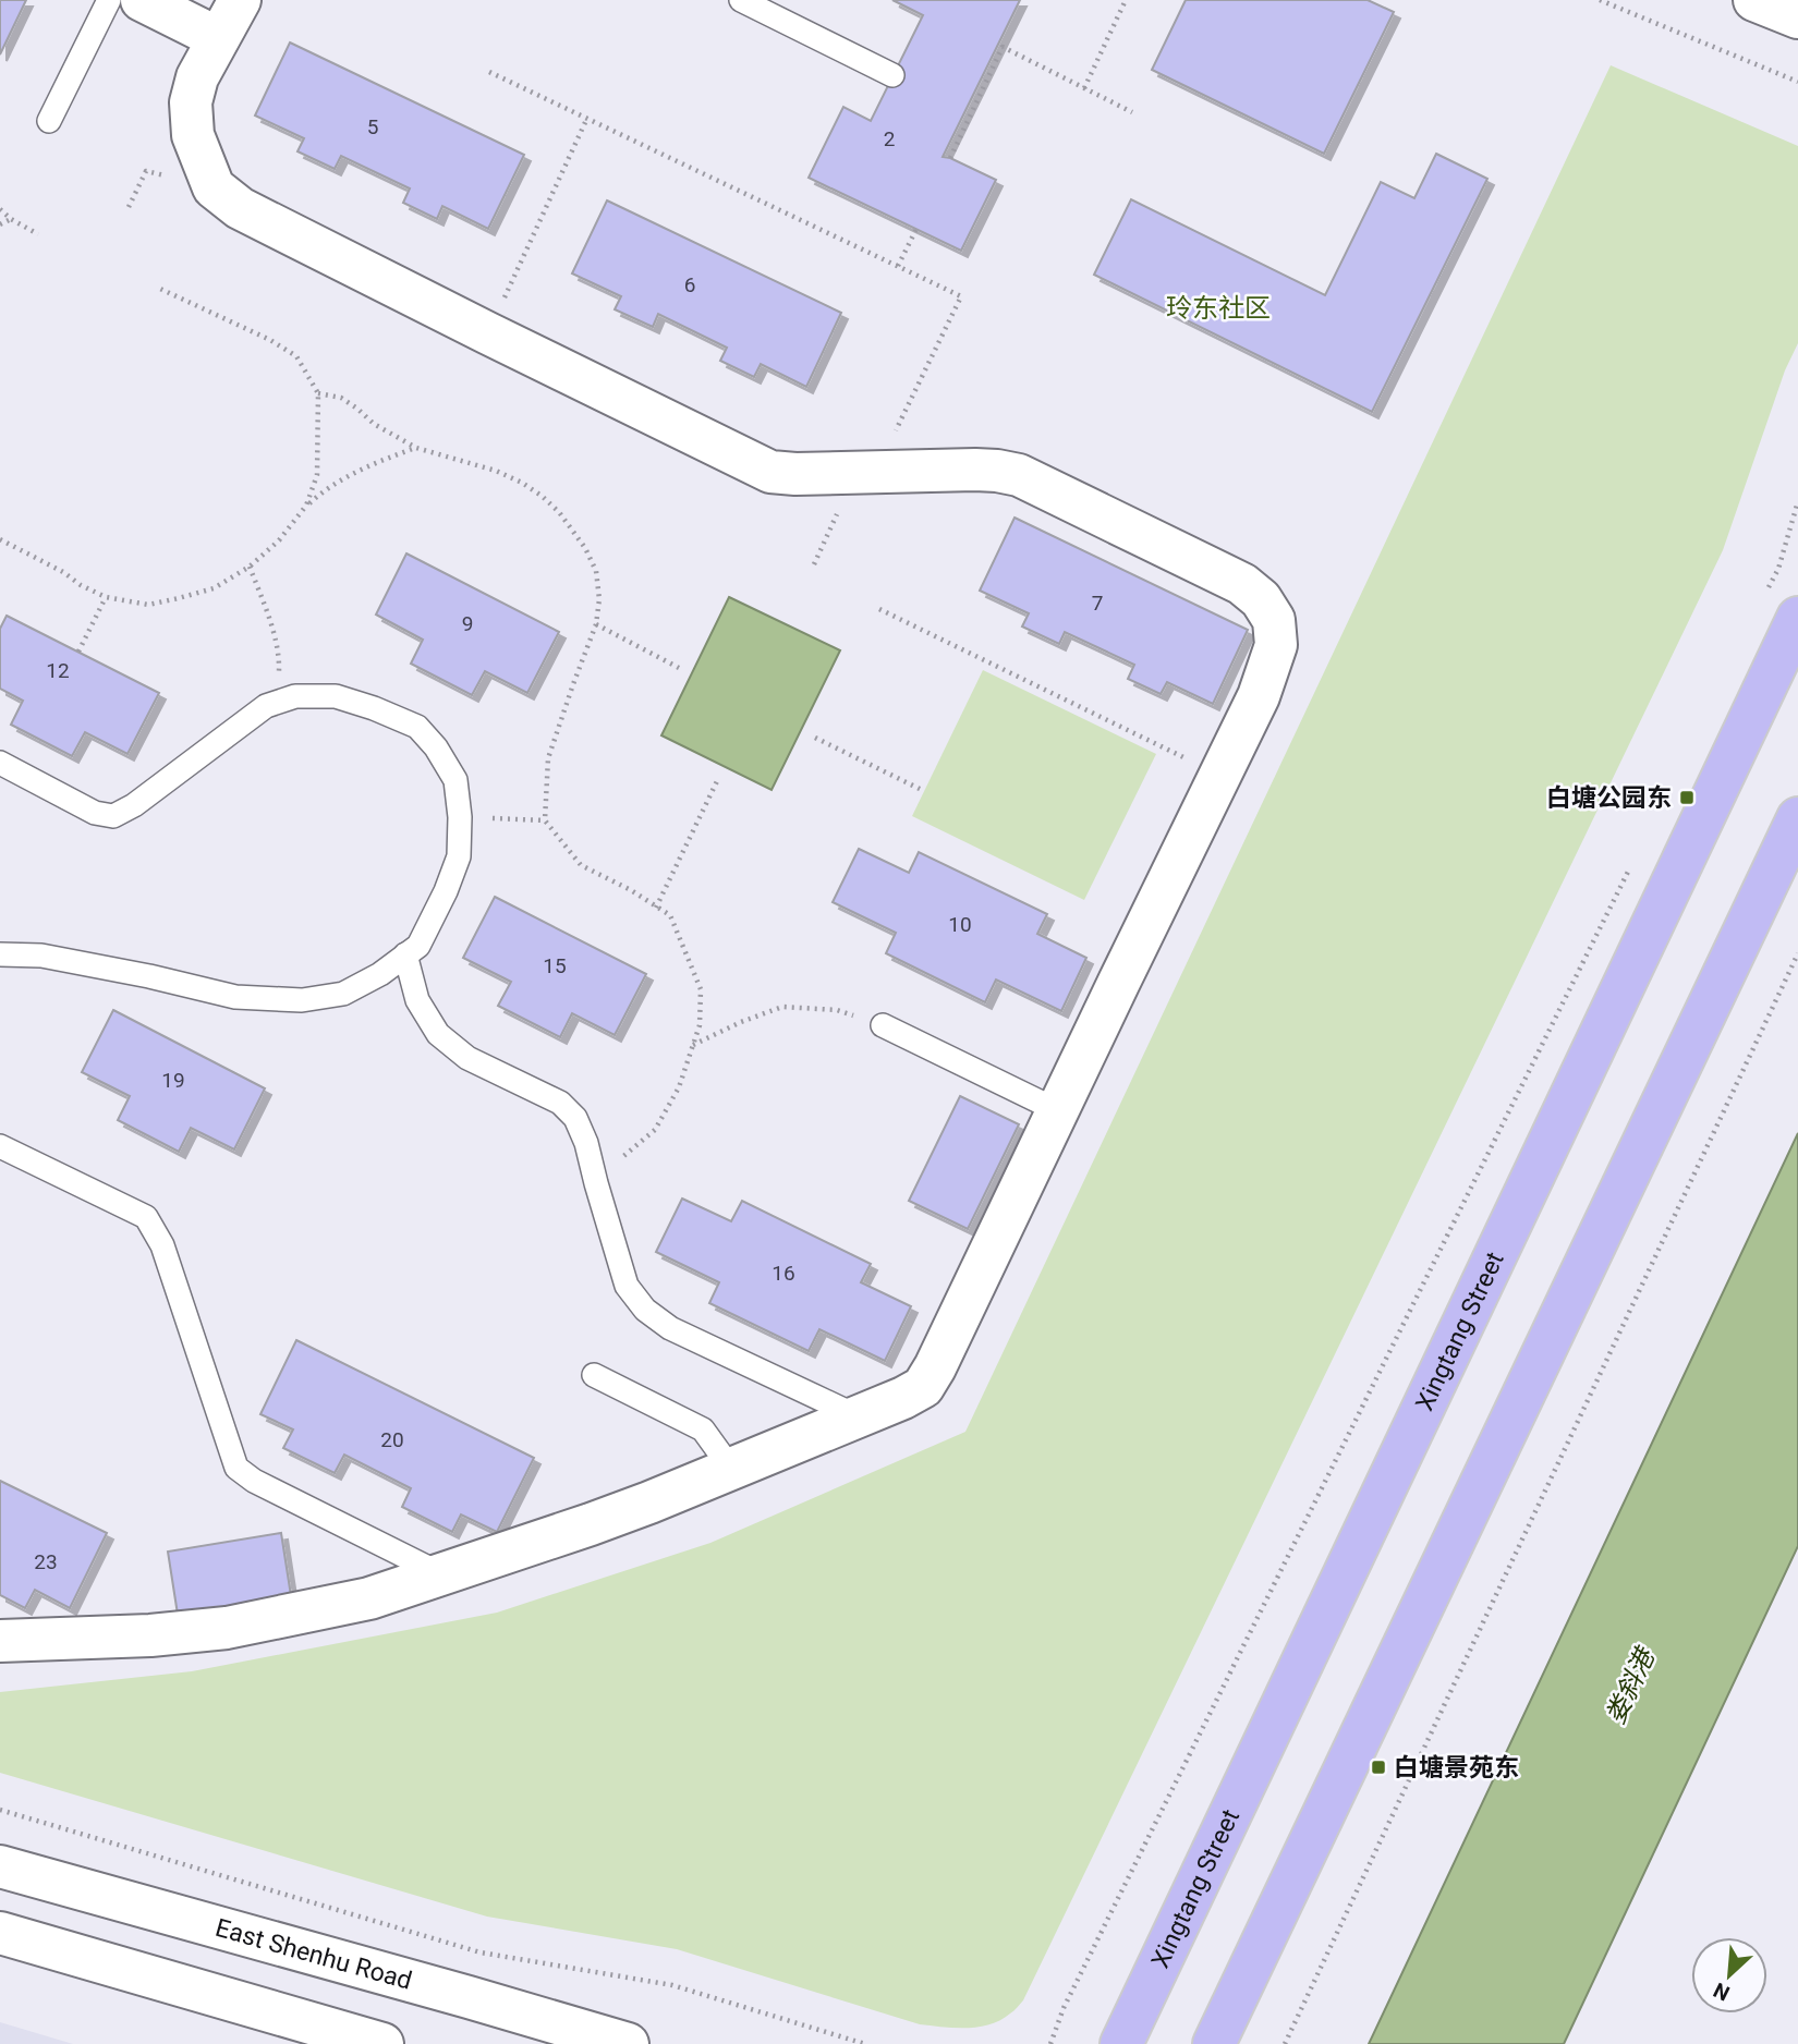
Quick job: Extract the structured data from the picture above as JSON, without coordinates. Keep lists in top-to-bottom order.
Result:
{
  "streets": {
    "main road": ["Xingtang Street"],
    "street": ["East Shenhu Road"]
  },
  "districts": ["玲东社区"],
  "water": ["娄斜港"],
  "places": {
    "transit": ["白塘公园东", "白塘景苑东"]
  },
  "house_numbers": [
    "5",
    "2",
    "6",
    "7",
    "9",
    "12",
    "10",
    "15",
    "19",
    "16",
    "20",
    "23"
  ],
  "north": "bottom left"
}
